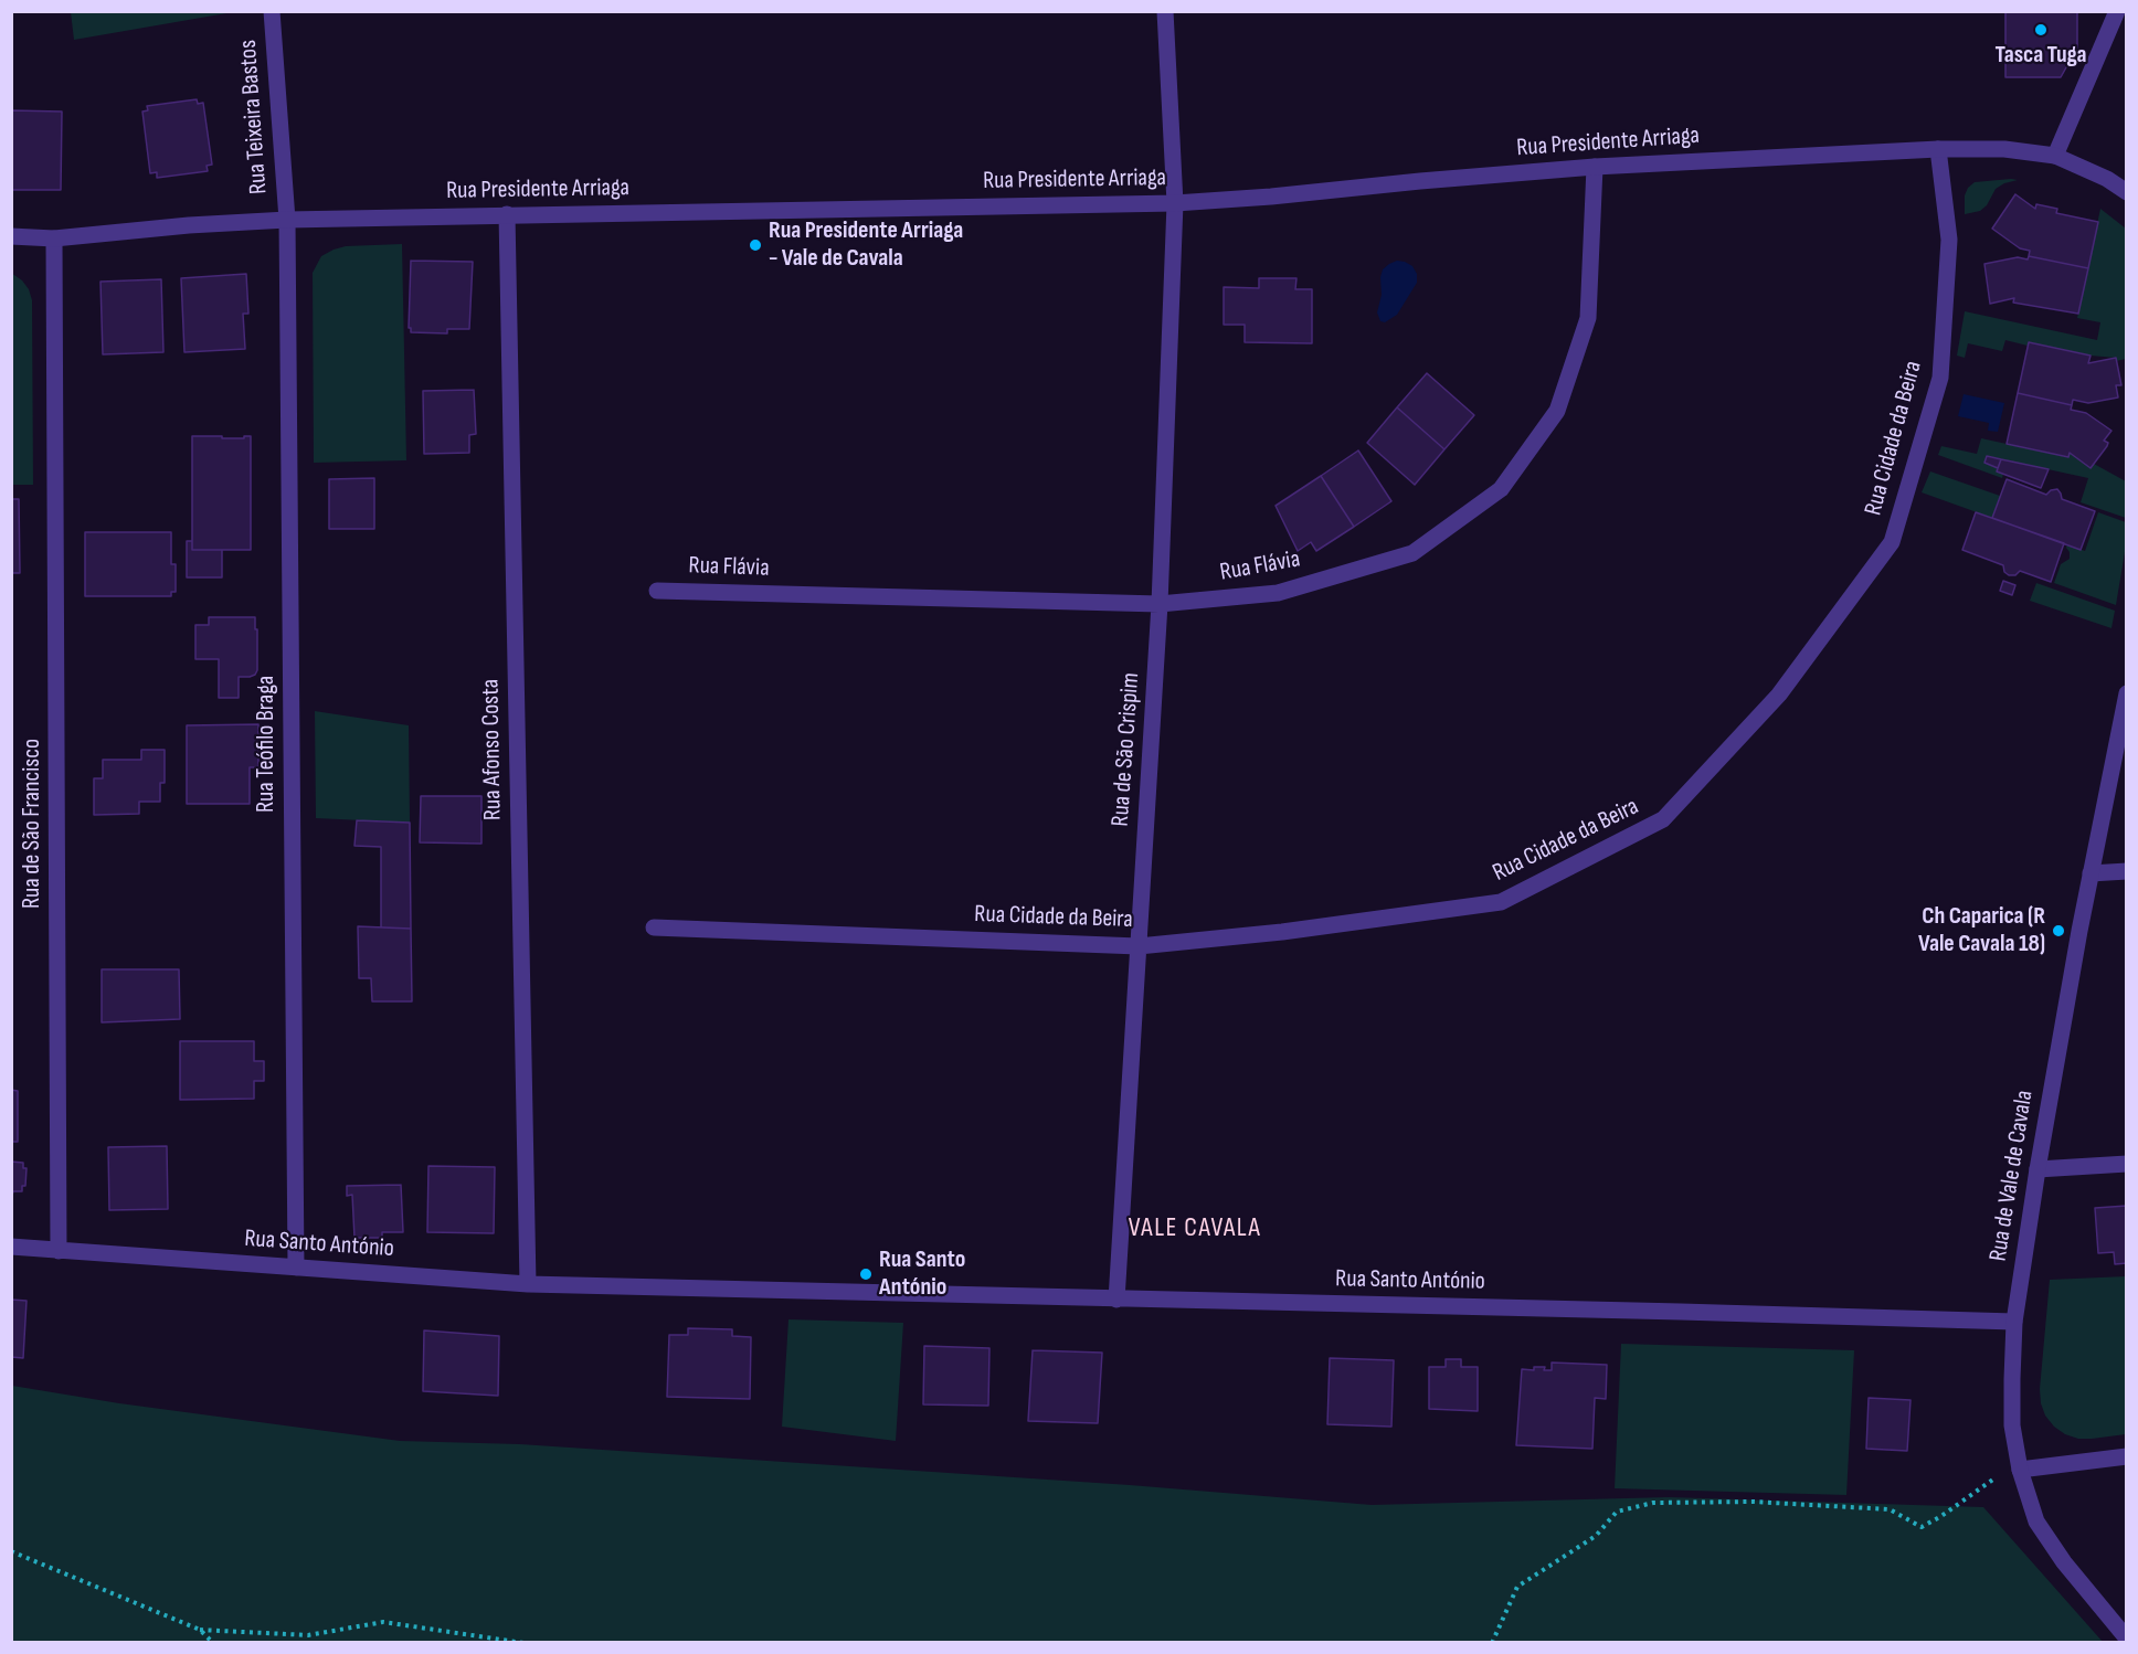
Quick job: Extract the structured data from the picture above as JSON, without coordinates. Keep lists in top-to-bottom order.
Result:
{
  "streets": {
    "street": [
      "Rua Teixeira Bastos",
      "Rua Presidente Arriaga",
      "Rua Cidade da Beira",
      "Rua Flávia",
      "Rua Teófilo Braga",
      "Rua Afonso Costa",
      "Rua de São Crispim",
      "Rua de São Francisco",
      "Rua de Vale de Cavala",
      "Rua Santo António"
    ]
  },
  "crossings": [
    ["Rua Teixeira Bastos", "Rua Presidente Arriaga"],
    ["Rua Teixeira Bastos", "Rua Teófilo Braga"],
    ["Rua Presidente Arriaga", "Rua Cidade da Beira"],
    ["Rua Presidente Arriaga", "Rua Flávia"],
    ["Rua Presidente Arriaga", "Rua Teófilo Braga"],
    ["Rua Presidente Arriaga", "Rua Afonso Costa"],
    ["Rua Presidente Arriaga", "Rua de São Crispim"],
    ["Rua Presidente Arriaga", "Rua de São Francisco"],
    ["Rua Cidade da Beira", "Rua de São Crispim"],
    ["Rua Flávia", "Rua de São Crispim"],
    ["Rua Teófilo Braga", "Rua Santo António"],
    ["Rua Afonso Costa", "Rua Santo António"],
    ["Rua de São Crispim", "Rua Santo António"],
    ["Rua de São Francisco", "Rua Santo António"],
    ["Rua de Vale de Cavala", "Rua Santo António"]
  ],
  "districts": ["VALE CAVALA"],
  "places": [
    "Tasca Tuga",
    "Rua Presidente Arriaga - Vale de Cavala",
    "Ch Caparica (R Vale Cavala 18)",
    "Rua Santo António"
  ]
}
